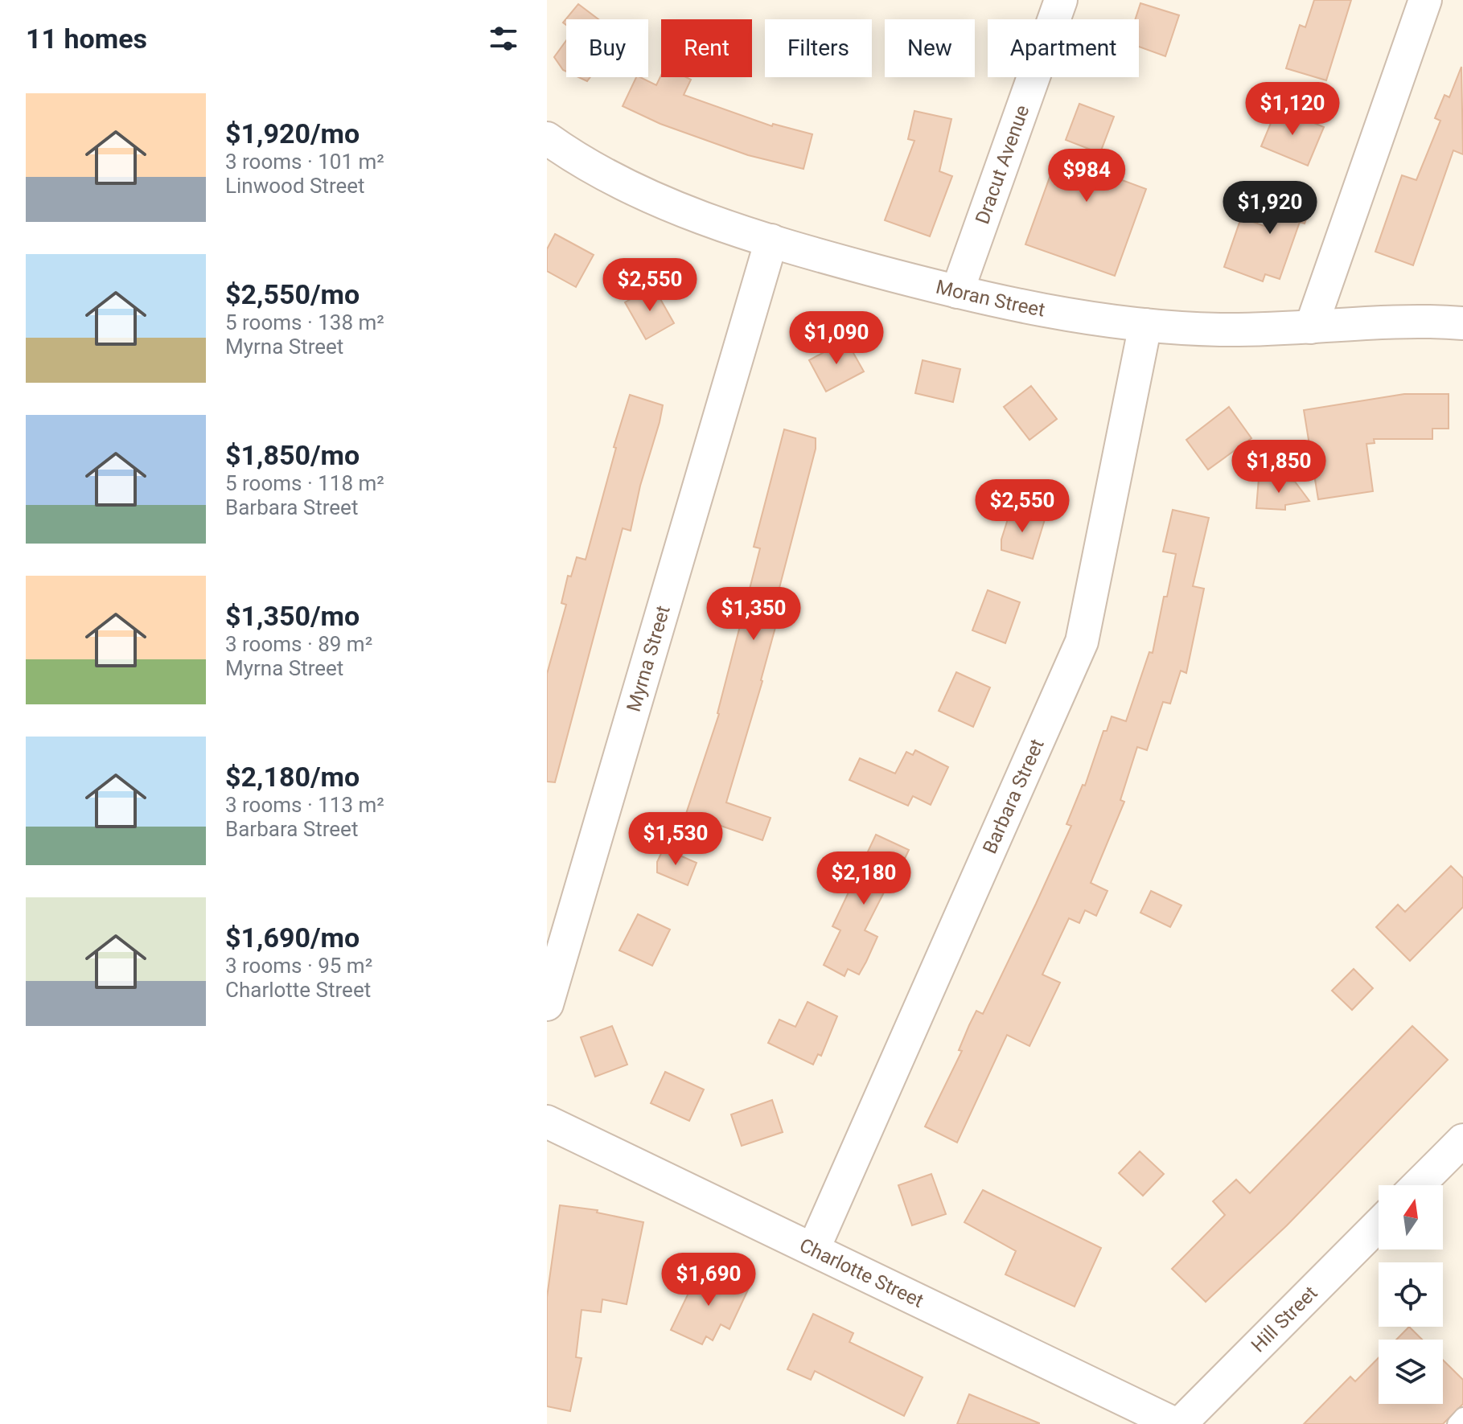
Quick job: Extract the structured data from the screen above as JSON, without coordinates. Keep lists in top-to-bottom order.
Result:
{
  "streets": {
    "street": [
      "Dracut Avenue",
      "Moran Street",
      "Myrna Street",
      "Barbara Street",
      "Charlotte Street",
      "Hill Street"
    ]
  },
  "crossings": [
    ["Dracut Avenue", "Moran Street"],
    ["Moran Street", "Myrna Street"],
    ["Moran Street", "Barbara Street"],
    ["Barbara Street", "Charlotte Street"],
    ["Charlotte Street", "Hill Street"]
  ],
  "north": "top",
  "page": {
    "heading": "11 homes",
    "chip": [
      "Buy",
      "Rent",
      "Filters",
      "New",
      "Apartment"
    ],
    "list": [
      {
        "name": "$1,920/mo",
        "note": "3 rooms · 101 m² · Linwood Street"
      },
      {
        "name": "$2,550/mo",
        "note": "5 rooms · 138 m² · Myrna Street"
      },
      {
        "name": "$1,850/mo",
        "note": "5 rooms · 118 m² · Barbara Street"
      },
      {
        "name": "$1,350/mo",
        "note": "3 rooms · 89 m² · Myrna Street"
      },
      {
        "name": "$2,180/mo",
        "note": "3 rooms · 113 m² · Barbara Street"
      },
      {
        "name": "$1,690/mo",
        "note": "3 rooms · 95 m² · Charlotte Street"
      }
    ],
    "price": [
      "$1,120",
      "$984",
      "$1,920",
      "$2,550",
      "$1,090",
      "$1,850",
      "$2,550",
      "$1,350",
      "$1,530",
      "$2,180",
      "$1,690"
    ]
  }
}
